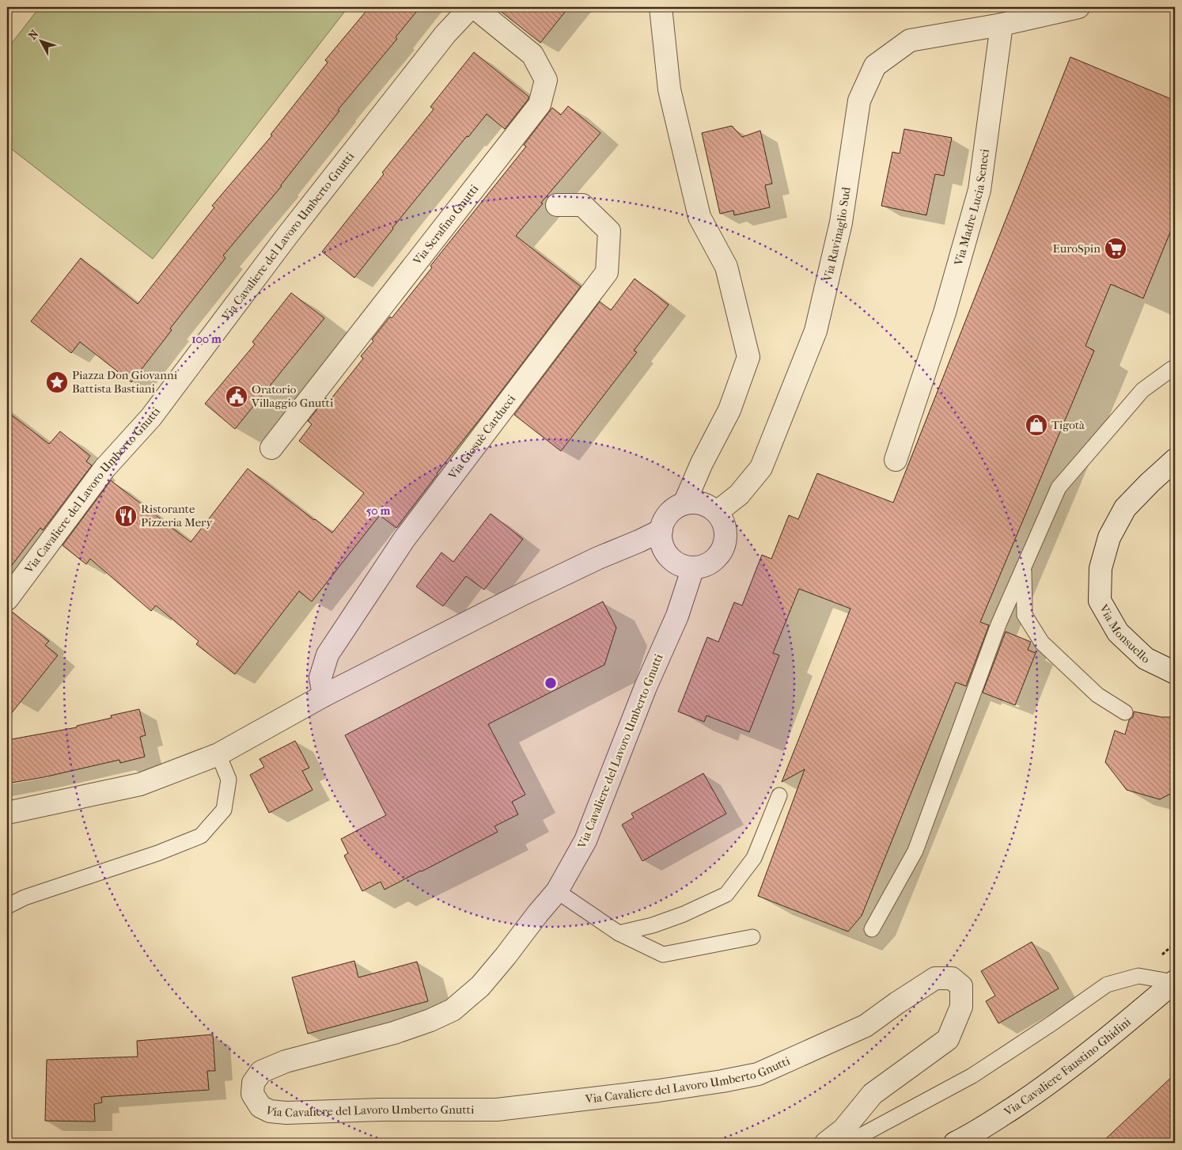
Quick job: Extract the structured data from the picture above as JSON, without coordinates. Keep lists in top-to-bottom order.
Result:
{
  "streets": {
    "street": [
      "Via Madre Lucia Seneci",
      "Via Serafino Gnutti",
      "Via Ravinaglio Sud",
      "Via Cavaliere del Lavoro Umberto Gnutti",
      "Via Giosuè Carducci",
      "Via Monsuello",
      "Via Cavaliere Faustino Ghidini"
    ]
  },
  "crossings": [
    ["Via Madre Lucia Seneci", "Via Ravinaglio Sud"],
    ["Via Serafino Gnutti", "Via Cavaliere del Lavoro Umberto Gnutti"],
    ["Via Ravinaglio Sud", "Via Cavaliere del Lavoro Umberto Gnutti"]
  ],
  "places": {
    "supermarket": ["EuroSpin"],
    "place": ["Piazza Don Giovanni Battista Bastiani"],
    "public building": ["Oratorio Villaggio Gnutti"],
    "shop": ["Tigotà"],
    "restaurant": ["Ristorante Pizzeria Mery"]
  },
  "north": "top left",
  "rings": ["100 m", "50 m"]
}
